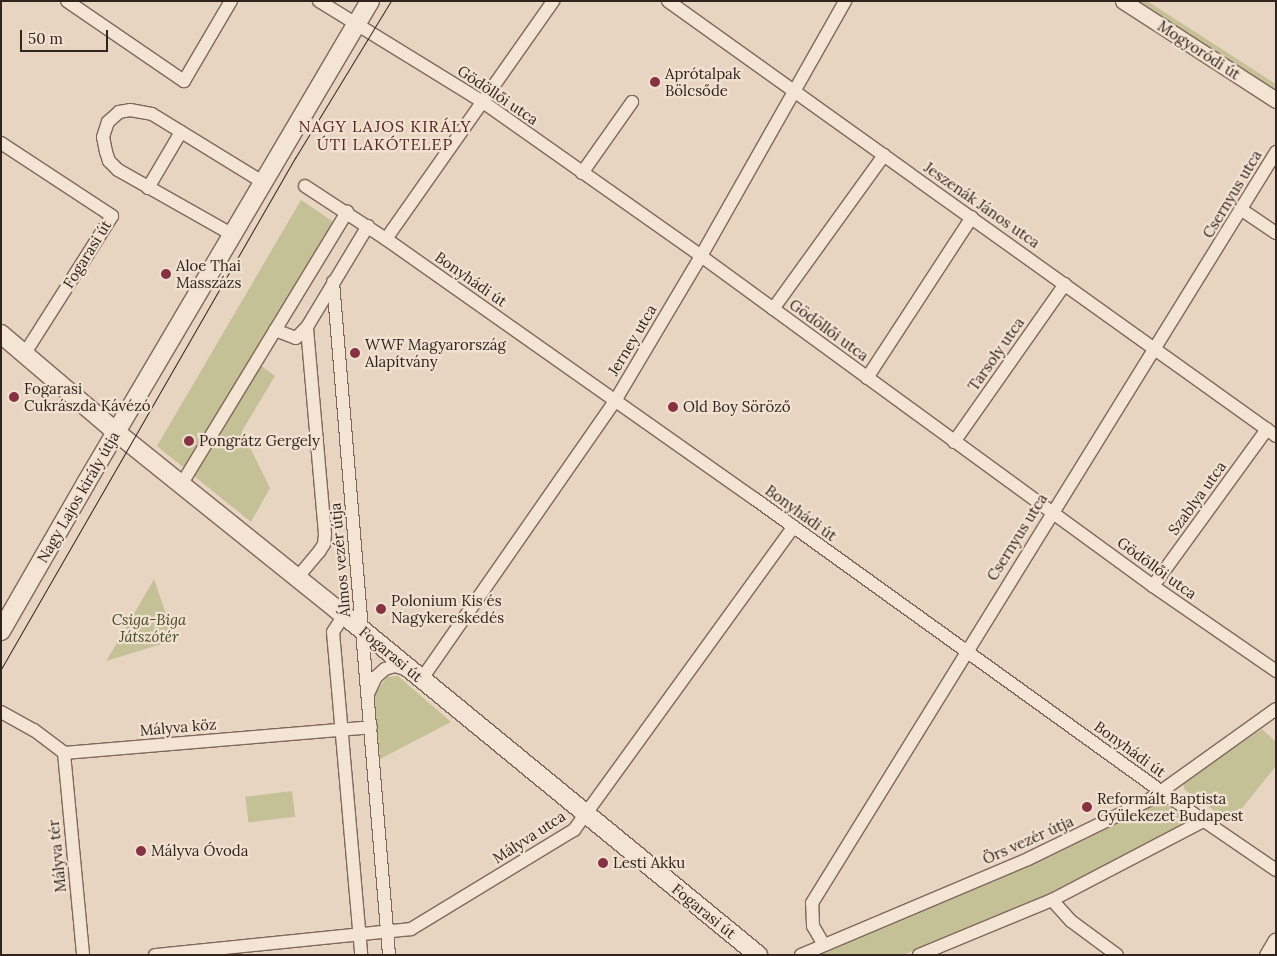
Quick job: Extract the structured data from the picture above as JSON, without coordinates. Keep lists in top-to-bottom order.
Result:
{
  "streets": {
    "main road": ["Fogarasi út", "Nagy Lajos király útja"],
    "street": [
      "Mogyoródi út",
      "Gödöllői utca",
      "Csernyus utca",
      "Jeszenák János utca",
      "Bonyhádi út",
      "Jerney utca",
      "Tarsoly utca",
      "Szablya utca",
      "Álmos vezér útja",
      "Mályva köz",
      "Mályva utca",
      "Örs vezér útja",
      "Mályva tér"
    ]
  },
  "crossings": [
    ["Gödöllői utca", "Csernyus utca"],
    ["Gödöllői utca", "Jerney utca"],
    ["Gödöllői utca", "Tarsoly utca"],
    ["Gödöllői utca", "Nagy Lajos király útja"],
    ["Gödöllői utca", "Szablya utca"],
    ["Csernyus utca", "Jeszenák János utca"],
    ["Csernyus utca", "Bonyhádi út"],
    ["Csernyus utca", "Örs vezér útja"],
    ["Jeszenák János utca", "Jerney utca"],
    ["Jeszenák János utca", "Tarsoly utca"],
    ["Jeszenák János utca", "Szablya utca"],
    ["Fogarasi út", "Jerney utca"],
    ["Fogarasi út", "Nagy Lajos király útja"],
    ["Fogarasi út", "Álmos vezér útja"],
    ["Fogarasi út", "Mályva utca"],
    ["Bonyhádi út", "Jerney utca"],
    ["Bonyhádi út", "Mályva utca"],
    ["Bonyhádi út", "Örs vezér útja"],
    ["Álmos vezér útja", "Mályva köz"],
    ["Álmos vezér útja", "Mályva utca"],
    ["Mályva köz", "Mályva tér"]
  ],
  "districts": ["NAGY LAJOS KIRÁLY ÚTI LAKÓTELEP"],
  "parks": ["Csiga-Biga Játszótér"],
  "places": [
    "Aprótalpak Bölcsőde",
    "Aloe Thai Masszázs",
    "WWF Magyarország Alapítvány",
    "Fogarasi Cukrászda Kávézó",
    "Old Boy Söröző",
    "Pongrátz Gergely",
    "Polonium Kis és Nagykereskedés",
    "Reformált Baptista Gyülekezet Budapest",
    "Mályva Óvoda",
    "Lesti Akku"
  ],
  "scale_bar": "50 m"
}
